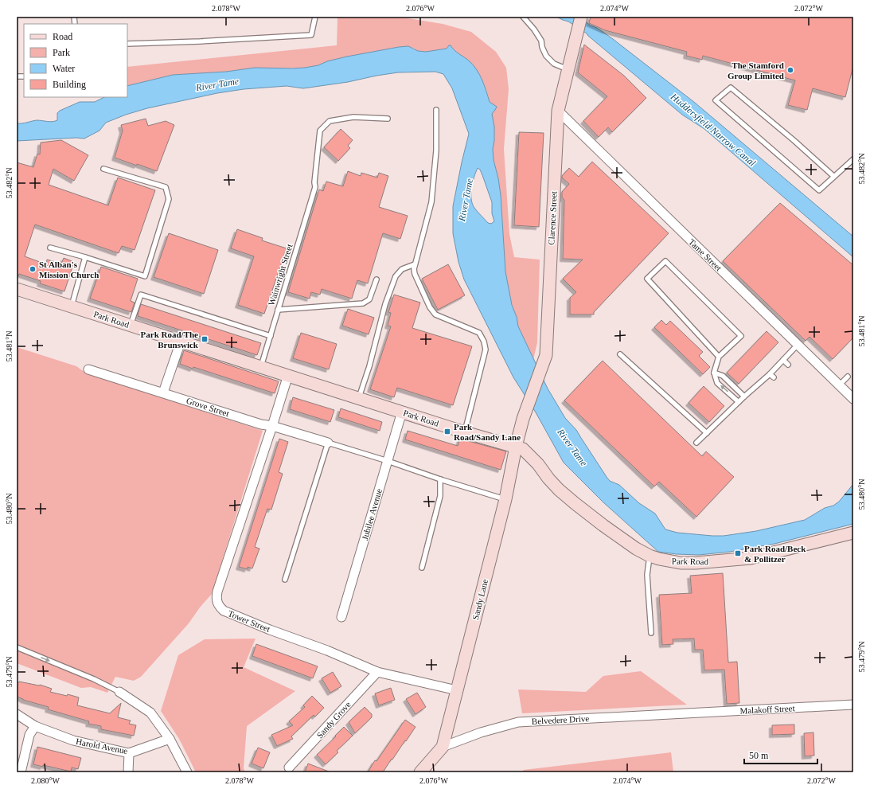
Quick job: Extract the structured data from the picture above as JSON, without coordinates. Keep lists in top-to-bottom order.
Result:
{
  "streets": {
    "main road": ["Clarence Street", "Park Road", "Sandy Lane"],
    "street": [
      "Tame Street",
      "Grove Street",
      "Jubilee Avenue",
      "Tower Street",
      "Malakoff Street",
      "Sandy Grove",
      "Belvedere Drive",
      "Harold Avenue"
    ],
    "lane": ["Wainwright Street"]
  },
  "crossings": [
    ["Clarence Street", "Tame Street"],
    ["Clarence Street", "Sandy Lane"],
    ["Wainwright Street", "Park Road"],
    ["Park Road", "Jubilee Avenue"],
    ["Park Road", "Sandy Lane"],
    ["Park Road", "Tower Street"],
    ["Grove Street", "Tower Street"],
    ["Sandy Lane", "Tower Street"],
    ["Sandy Lane", "Belvedere Drive"],
    ["Tower Street", "Sandy Grove"],
    ["Malakoff Street", "Belvedere Drive"]
  ],
  "water": ["River Tame", "Huddersfield Narrow Canal"],
  "places": {
    "other": ["The Stamford Group Limited", "St Alban's Mission Church"],
    "transit": ["Park Road/The Brunswick", "Park Road/Sandy Lane", "Park Road/Beck & Pollitzer"]
  },
  "legend": [
    "Road",
    "Park",
    "Water",
    "Building"
  ],
  "scale_bar": "50 m",
  "coordinates": [
    "2.078°W",
    "2.076°W",
    "2.074°W",
    "2.072°W",
    "53.482°N",
    "53.481°N",
    "53.480°N",
    "53.479°N",
    "2.080°W"
  ]
}
